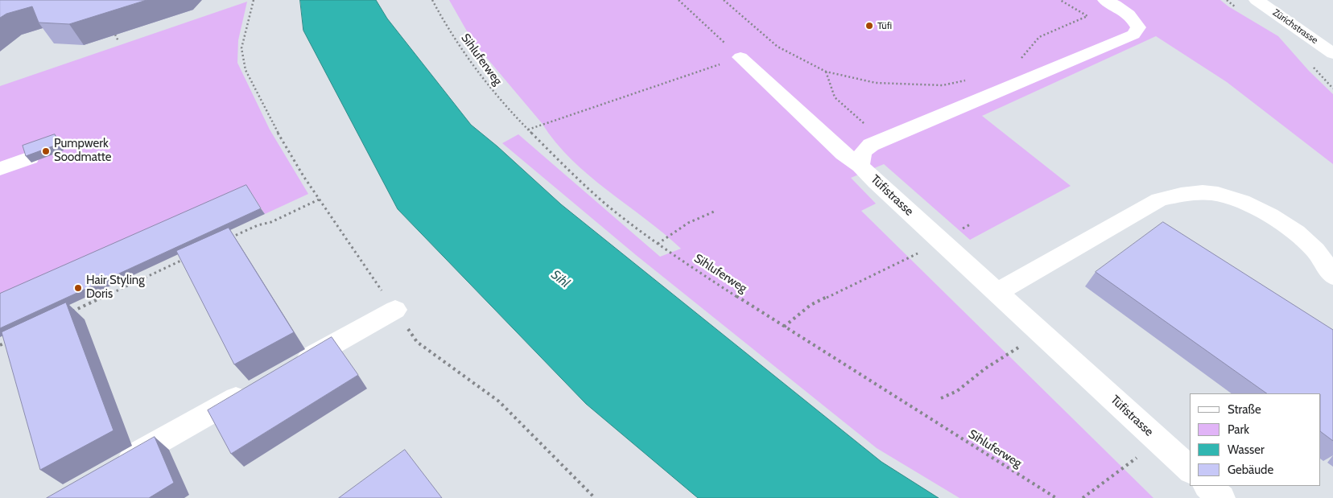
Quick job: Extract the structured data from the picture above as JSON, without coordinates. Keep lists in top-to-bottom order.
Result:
{
  "streets": {
    "street": ["Zürichstrasse", "Tüfistrasse"],
    "path": ["Sihluferweg"]
  },
  "water": ["Sihl"],
  "places": ["Tüfi", "Pumpwerk Soodmatte", "Hair Styling Doris"],
  "legend": [
    "Straße",
    "Park",
    "Wasser",
    "Gebäude"
  ]
}
